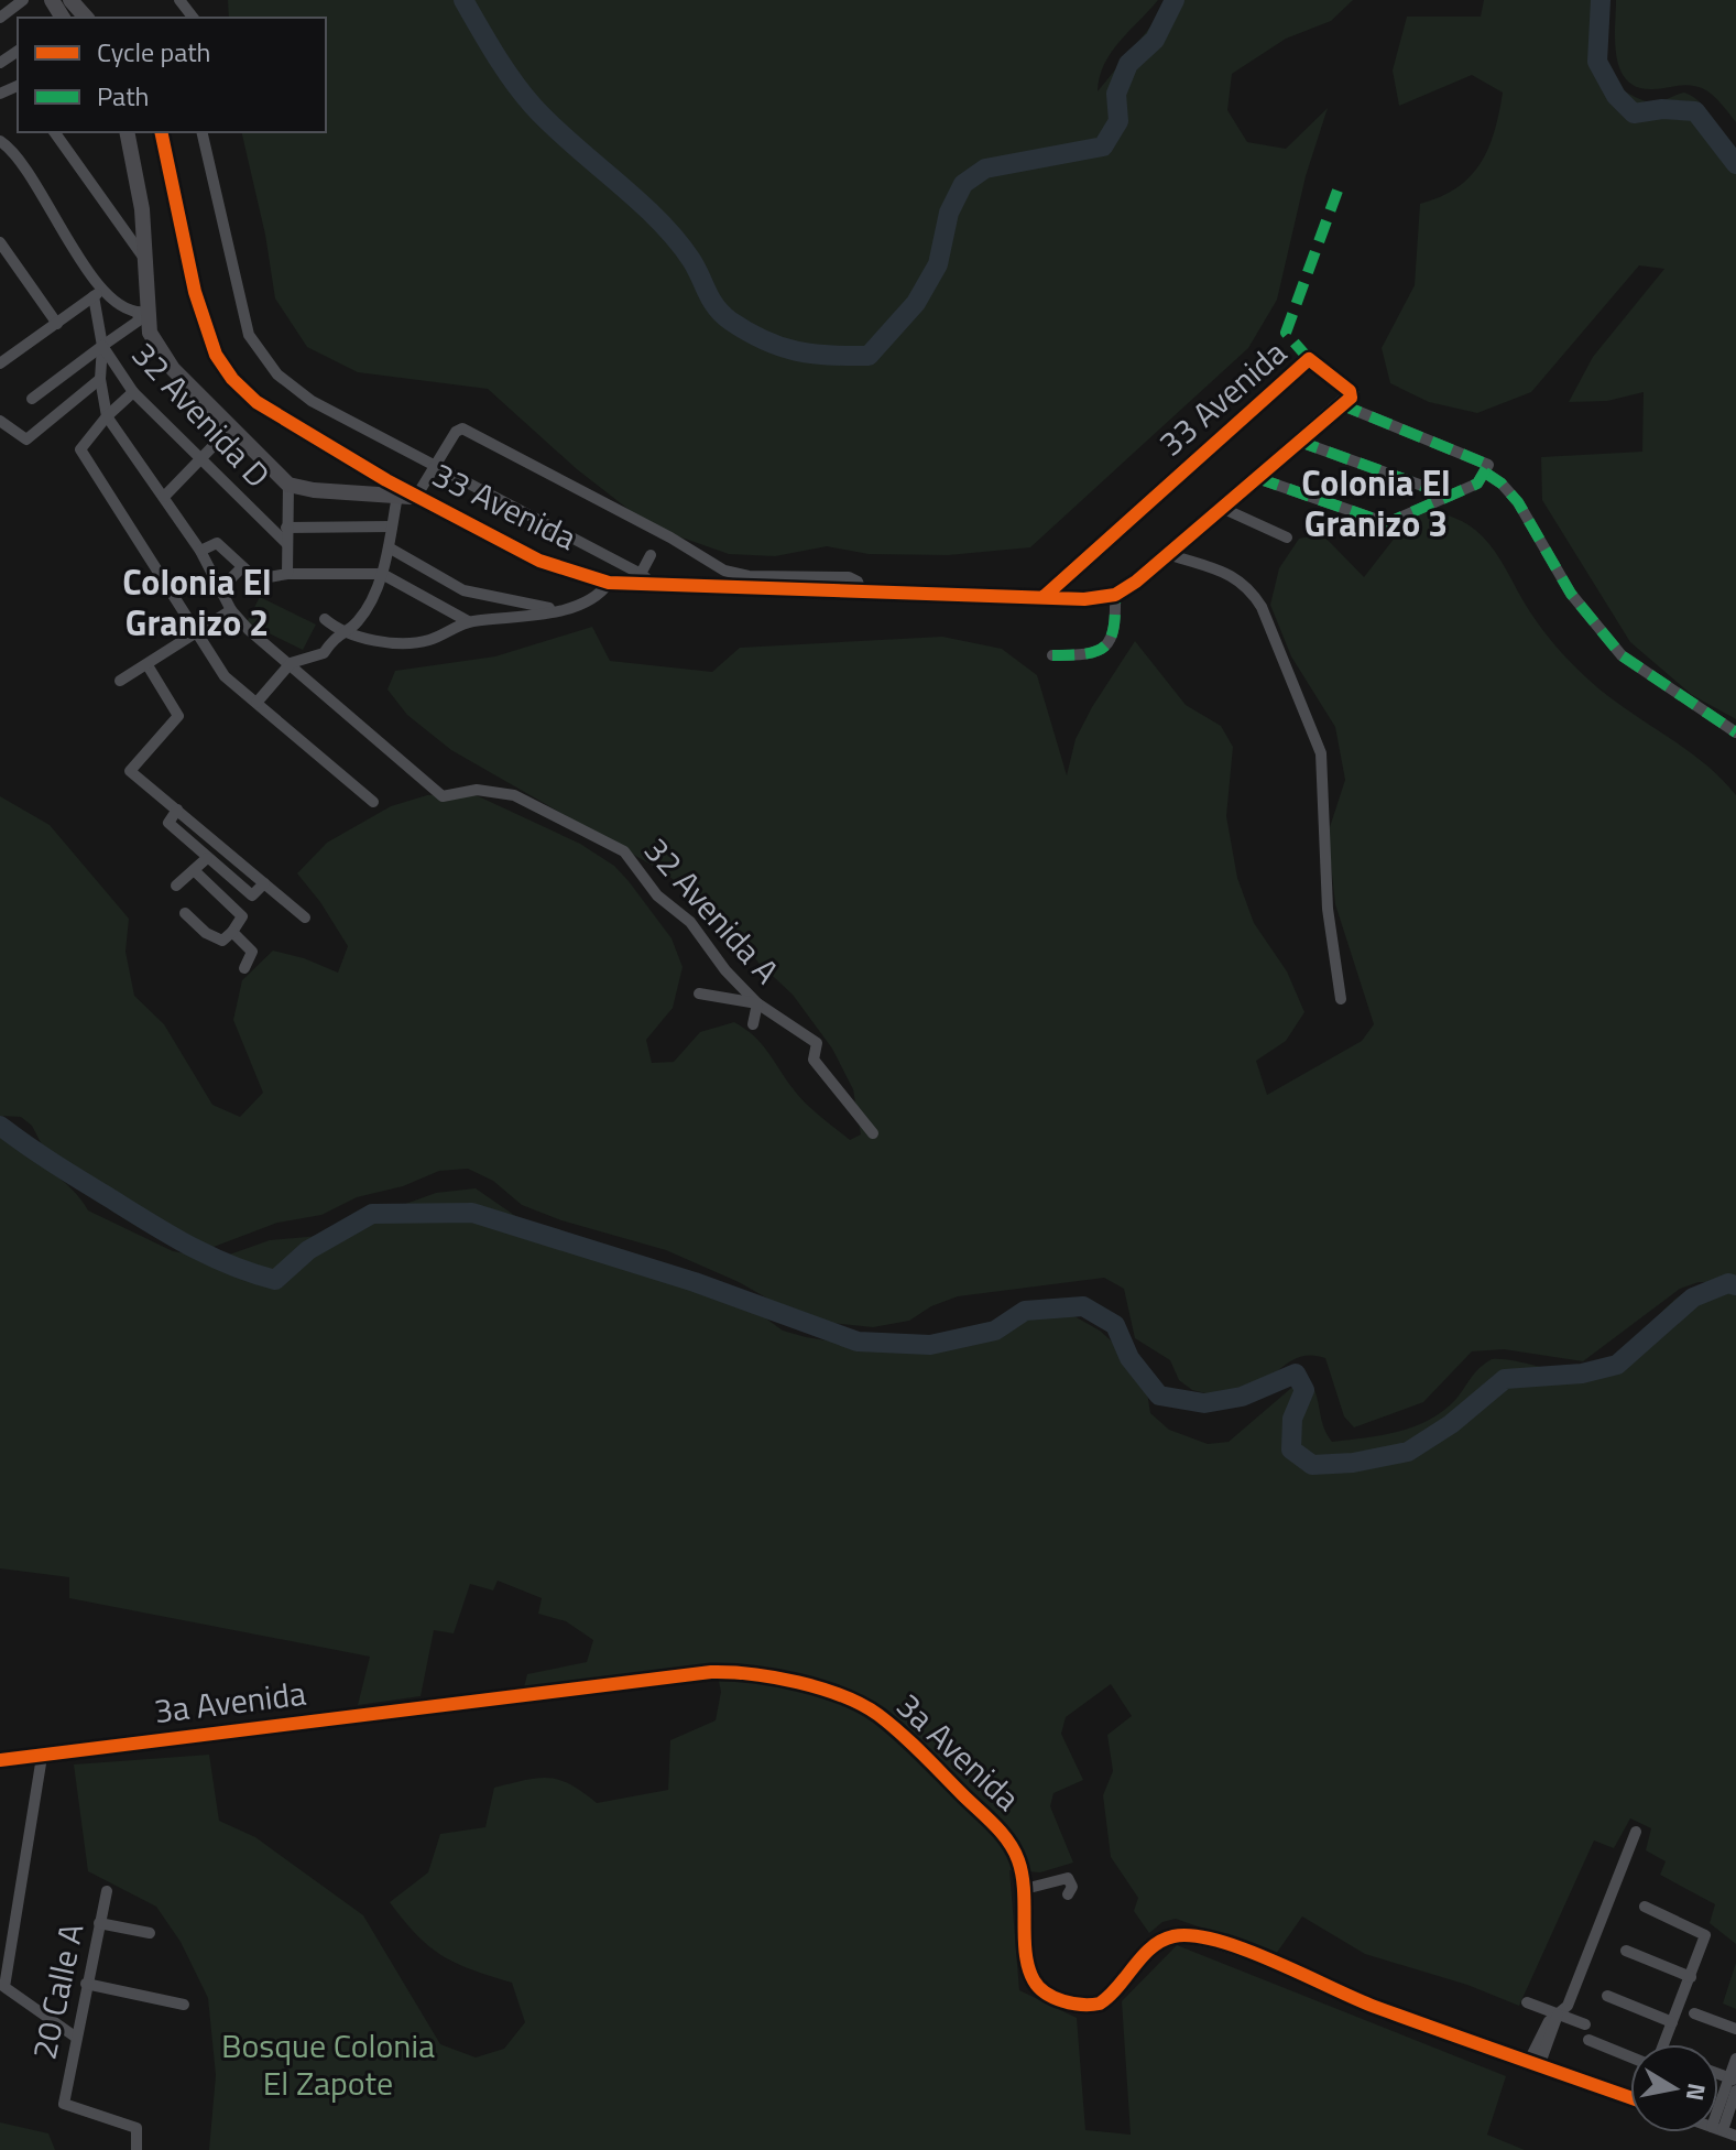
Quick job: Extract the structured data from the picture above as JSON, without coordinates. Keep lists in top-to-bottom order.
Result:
{
  "streets": {
    "street": [
      "33 Avenida",
      "32 Avenida D",
      "32 Avenida A",
      "3a Avenida",
      "20 Calle A"
    ]
  },
  "districts": ["Colonia El Granizo 3", "Colonia El Granizo 2"],
  "parks": ["Bosque Colonia El Zapote"],
  "legend": ["Cycle path", "Path"],
  "north": "right"
}
